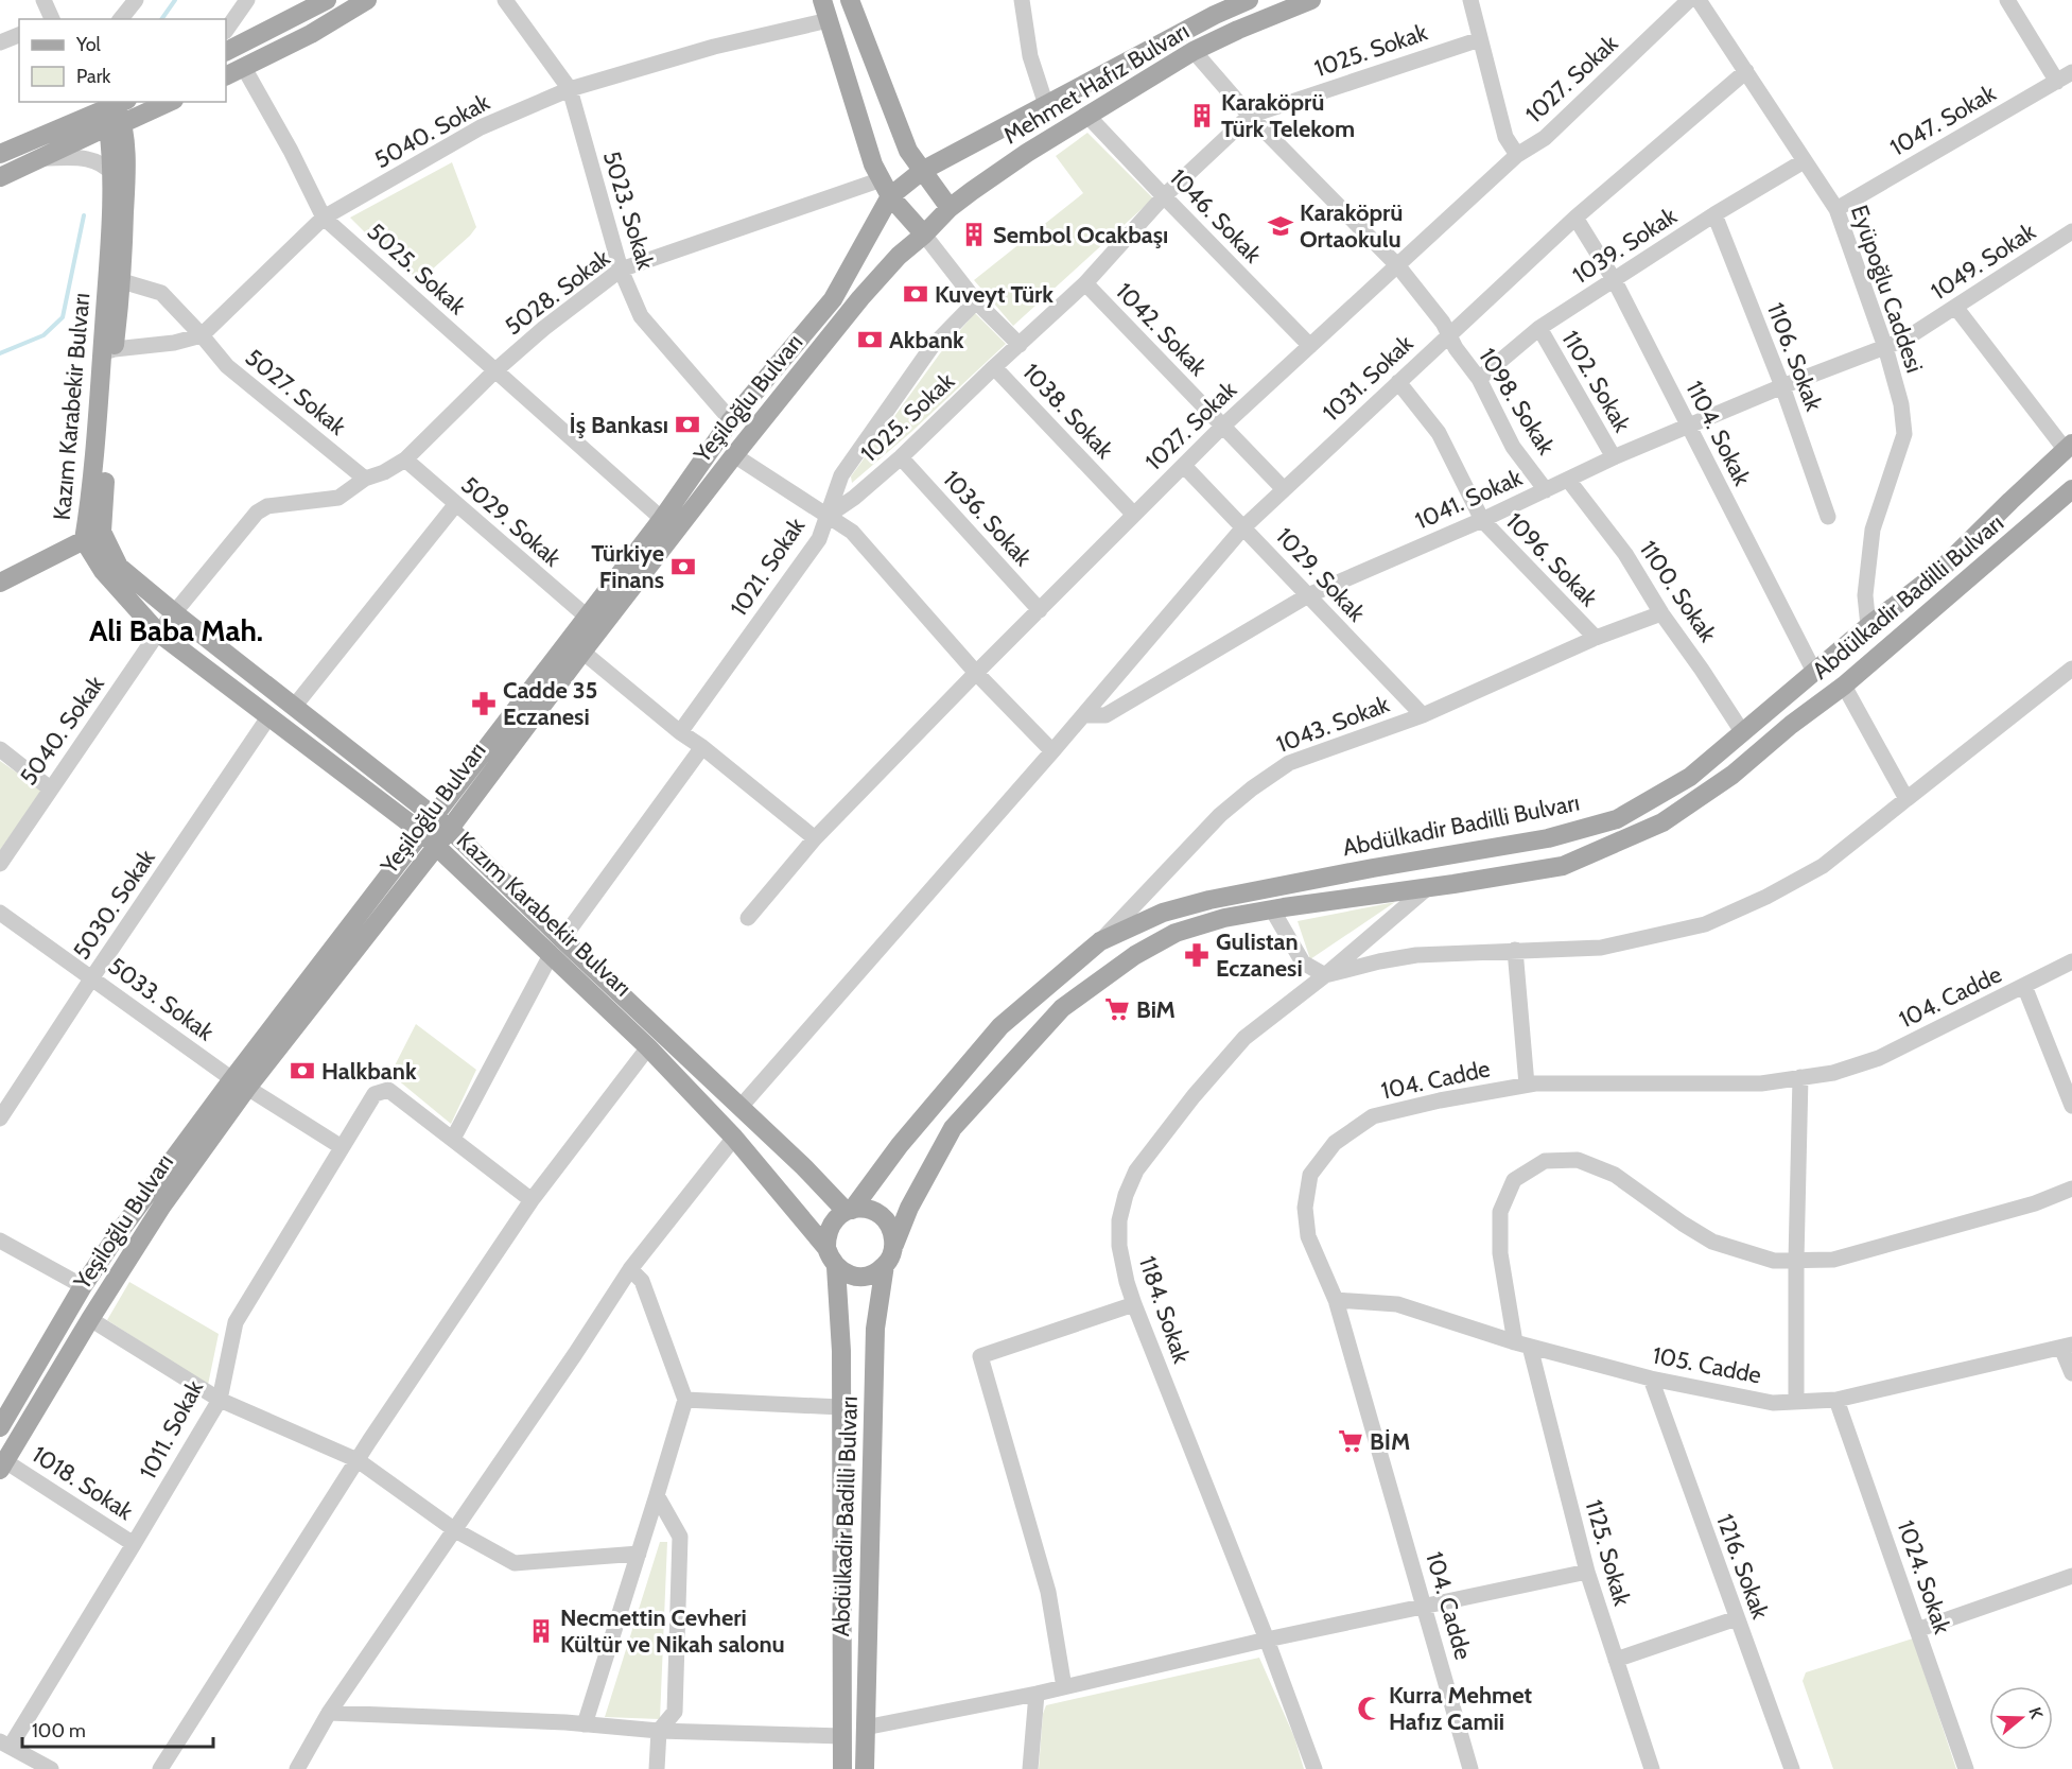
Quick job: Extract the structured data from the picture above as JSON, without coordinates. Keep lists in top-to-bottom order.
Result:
{
  "streets": {
    "main road": [
      "Mehmet Hafız Bulvarı",
      "Yeşiloğlu Bulvarı",
      "Kazım Karabekir Bulvarı",
      "Abdülkadir Badilli Bulvarı"
    ],
    "street": [
      "1025. Sokak",
      "1027. Sokak",
      "1047. Sokak",
      "5040. Sokak",
      "5023. Sokak",
      "1046. Sokak",
      "1039. Sokak",
      "1049. Sokak",
      "5025. Sokak",
      "Eyüpoğlu Caddesi",
      "5028. Sokak",
      "1042. Sokak",
      "1106. Sokak",
      "1031. Sokak",
      "1102. Sokak",
      "5027. Sokak",
      "1098. Sokak",
      "1038. Sokak",
      "1104. Sokak",
      "1041. Sokak",
      "1036. Sokak",
      "5029. Sokak",
      "1096. Sokak",
      "1021. Sokak",
      "1029. Sokak",
      "1100. Sokak",
      "1043. Sokak",
      "5030. Sokak",
      "104. Cadde",
      "5033. Sokak",
      "1184. Sokak",
      "105. Cadde",
      "1011. Sokak",
      "1018. Sokak",
      "1125. Sokak",
      "1216. Sokak",
      "1024. Sokak"
    ]
  },
  "crossings": [
    ["1025. Sokak", "1046. Sokak"],
    ["1025. Sokak", "1042. Sokak"],
    ["1025. Sokak", "1098. Sokak"],
    ["1025. Sokak", "1038. Sokak"],
    ["1025. Sokak", "1036. Sokak"],
    ["1025. Sokak", "1021. Sokak"],
    ["1027. Sokak", "1046. Sokak"],
    ["1027. Sokak", "1042. Sokak"],
    ["1027. Sokak", "1098. Sokak"],
    ["1027. Sokak", "1038. Sokak"],
    ["1027. Sokak", "1036. Sokak"],
    ["1027. Sokak", "1029. Sokak"],
    ["Mehmet Hafız Bulvarı", "1046. Sokak"],
    ["Mehmet Hafız Bulvarı", "Yeşiloğlu Bulvarı"],
    ["Mehmet Hafız Bulvarı", "1098. Sokak"],
    ["1047. Sokak", "Eyüpoğlu Caddesi"],
    ["5040. Sokak", "5023. Sokak"],
    ["5040. Sokak", "5025. Sokak"],
    ["5040. Sokak", "5028. Sokak"],
    ["5040. Sokak", "5027. Sokak"],
    ["5040. Sokak", "Kazım Karabekir Bulvarı"],
    ["5023. Sokak", "5028. Sokak"],
    ["5023. Sokak", "Yeşiloğlu Bulvarı"],
    ["1039. Sokak", "Eyüpoğlu Caddesi"],
    ["1039. Sokak", "1106. Sokak"],
    ["1039. Sokak", "1102. Sokak"],
    ["1039. Sokak", "1098. Sokak"],
    ["1039. Sokak", "1104. Sokak"],
    ["1049. Sokak", "Eyüpoğlu Caddesi"],
    ["1049. Sokak", "1041. Sokak"],
    ["5025. Sokak", "5028. Sokak"],
    ["5025. Sokak", "Yeşiloğlu Bulvarı"],
    ["Eyüpoğlu Caddesi", "1031. Sokak"],
    ["Eyüpoğlu Caddesi", "1041. Sokak"],
    ["Eyüpoğlu Caddesi", "Abdülkadir Badilli Bulvarı"],
    ["5028. Sokak", "5027. Sokak"],
    ["5028. Sokak", "5029. Sokak"],
    ["1042. Sokak", "1031. Sokak"],
    ["1106. Sokak", "1041. Sokak"],
    ["1031. Sokak", "1098. Sokak"],
    ["1031. Sokak", "Kazım Karabekir Bulvarı"],
    ["1031. Sokak", "1104. Sokak"],
    ["1031. Sokak", "1041. Sokak"],
    ["1031. Sokak", "1096. Sokak"],
    ["1031. Sokak", "1029. Sokak"],
    ["1102. Sokak", "1041. Sokak"],
    ["5027. Sokak", "Kazım Karabekir Bulvarı"],
    ["Yeşiloğlu Bulvarı", "Kazım Karabekir Bulvarı"],
    ["Yeşiloğlu Bulvarı", "5029. Sokak"],
    ["Yeşiloğlu Bulvarı", "5033. Sokak"],
    ["Yeşiloğlu Bulvarı", "1018. Sokak"],
    ["1098. Sokak", "1041. Sokak"],
    ["Kazım Karabekir Bulvarı", "Abdülkadir Badilli Bulvarı"],
    ["Kazım Karabekir Bulvarı", "5030. Sokak"],
    ["1104. Sokak", "1041. Sokak"],
    ["1104. Sokak", "Abdülkadir Badilli Bulvarı"],
    ["1041. Sokak", "1096. Sokak"],
    ["1041. Sokak", "1029. Sokak"],
    ["1041. Sokak", "1100. Sokak"],
    ["1096. Sokak", "1043. Sokak"],
    ["1029. Sokak", "1043. Sokak"],
    ["1100. Sokak", "Abdülkadir Badilli Bulvarı"],
    ["1100. Sokak", "1043. Sokak"],
    ["Abdülkadir Badilli Bulvarı", "1043. Sokak"],
    ["Abdülkadir Badilli Bulvarı", "1184. Sokak"],
    ["5030. Sokak", "5033. Sokak"],
    ["104. Cadde", "105. Cadde"],
    ["5033. Sokak", "1011. Sokak"],
    ["105. Cadde", "1125. Sokak"],
    ["105. Cadde", "1216. Sokak"],
    ["105. Cadde", "1024. Sokak"],
    ["1011. Sokak", "1018. Sokak"]
  ],
  "districts": ["Ali Baba Mah."],
  "places": {
    "building": ["Karaköprü Türk Telekom", "Sembol Ocakbaşı", "Necmettin Cevheri Kültür ve Nikah salonu"],
    "school or university": ["Karaköprü Ortaokulu"],
    "bank": [
      "Kuveyt Türk",
      "Akbank",
      "İş Bankası",
      "Türkiye Finans",
      "Halkbank"
    ],
    "pharmacy": ["Cadde 35 Eczanesi", "Gulistan Eczanesi"],
    "supermarket": ["BiM", "BİM"],
    "mosque": ["Kurra Mehmet Hafız Camii"]
  },
  "legend": ["Yol", "Park"],
  "scale_bar": "100 m",
  "north": "right"
}
